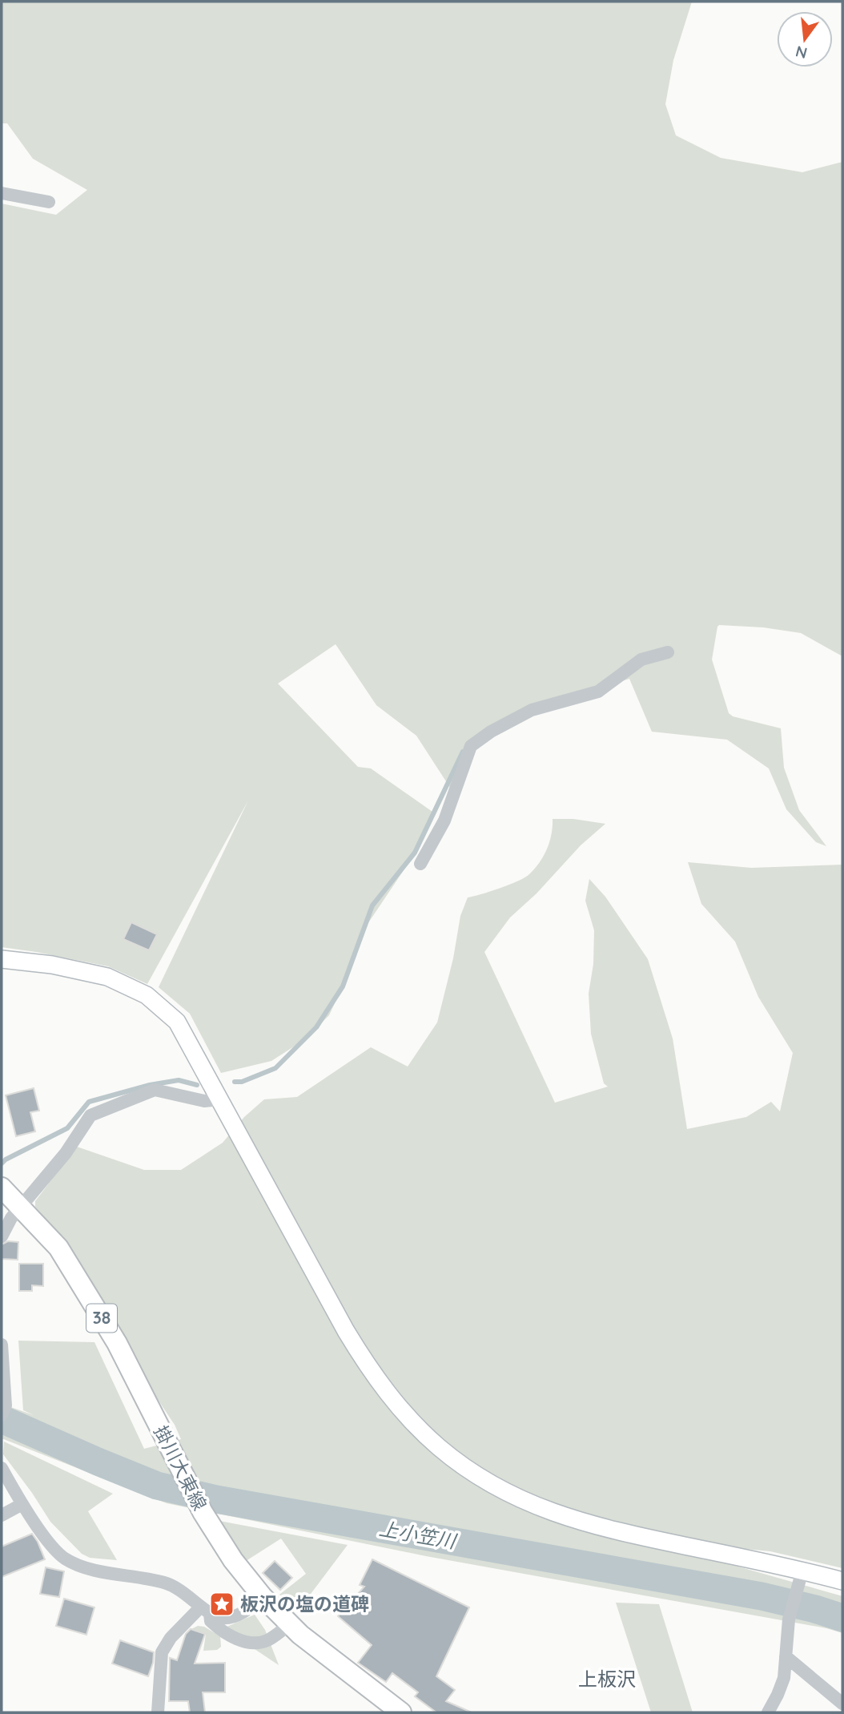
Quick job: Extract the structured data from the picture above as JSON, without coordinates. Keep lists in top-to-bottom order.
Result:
{
  "streets": {
    "main road": ["38", "掛川大東線"]
  },
  "districts": ["上板沢"],
  "water": ["上小笠川"],
  "places": {
    "place": ["板沢の塩の道碑"]
  },
  "north": "bottom"
}
